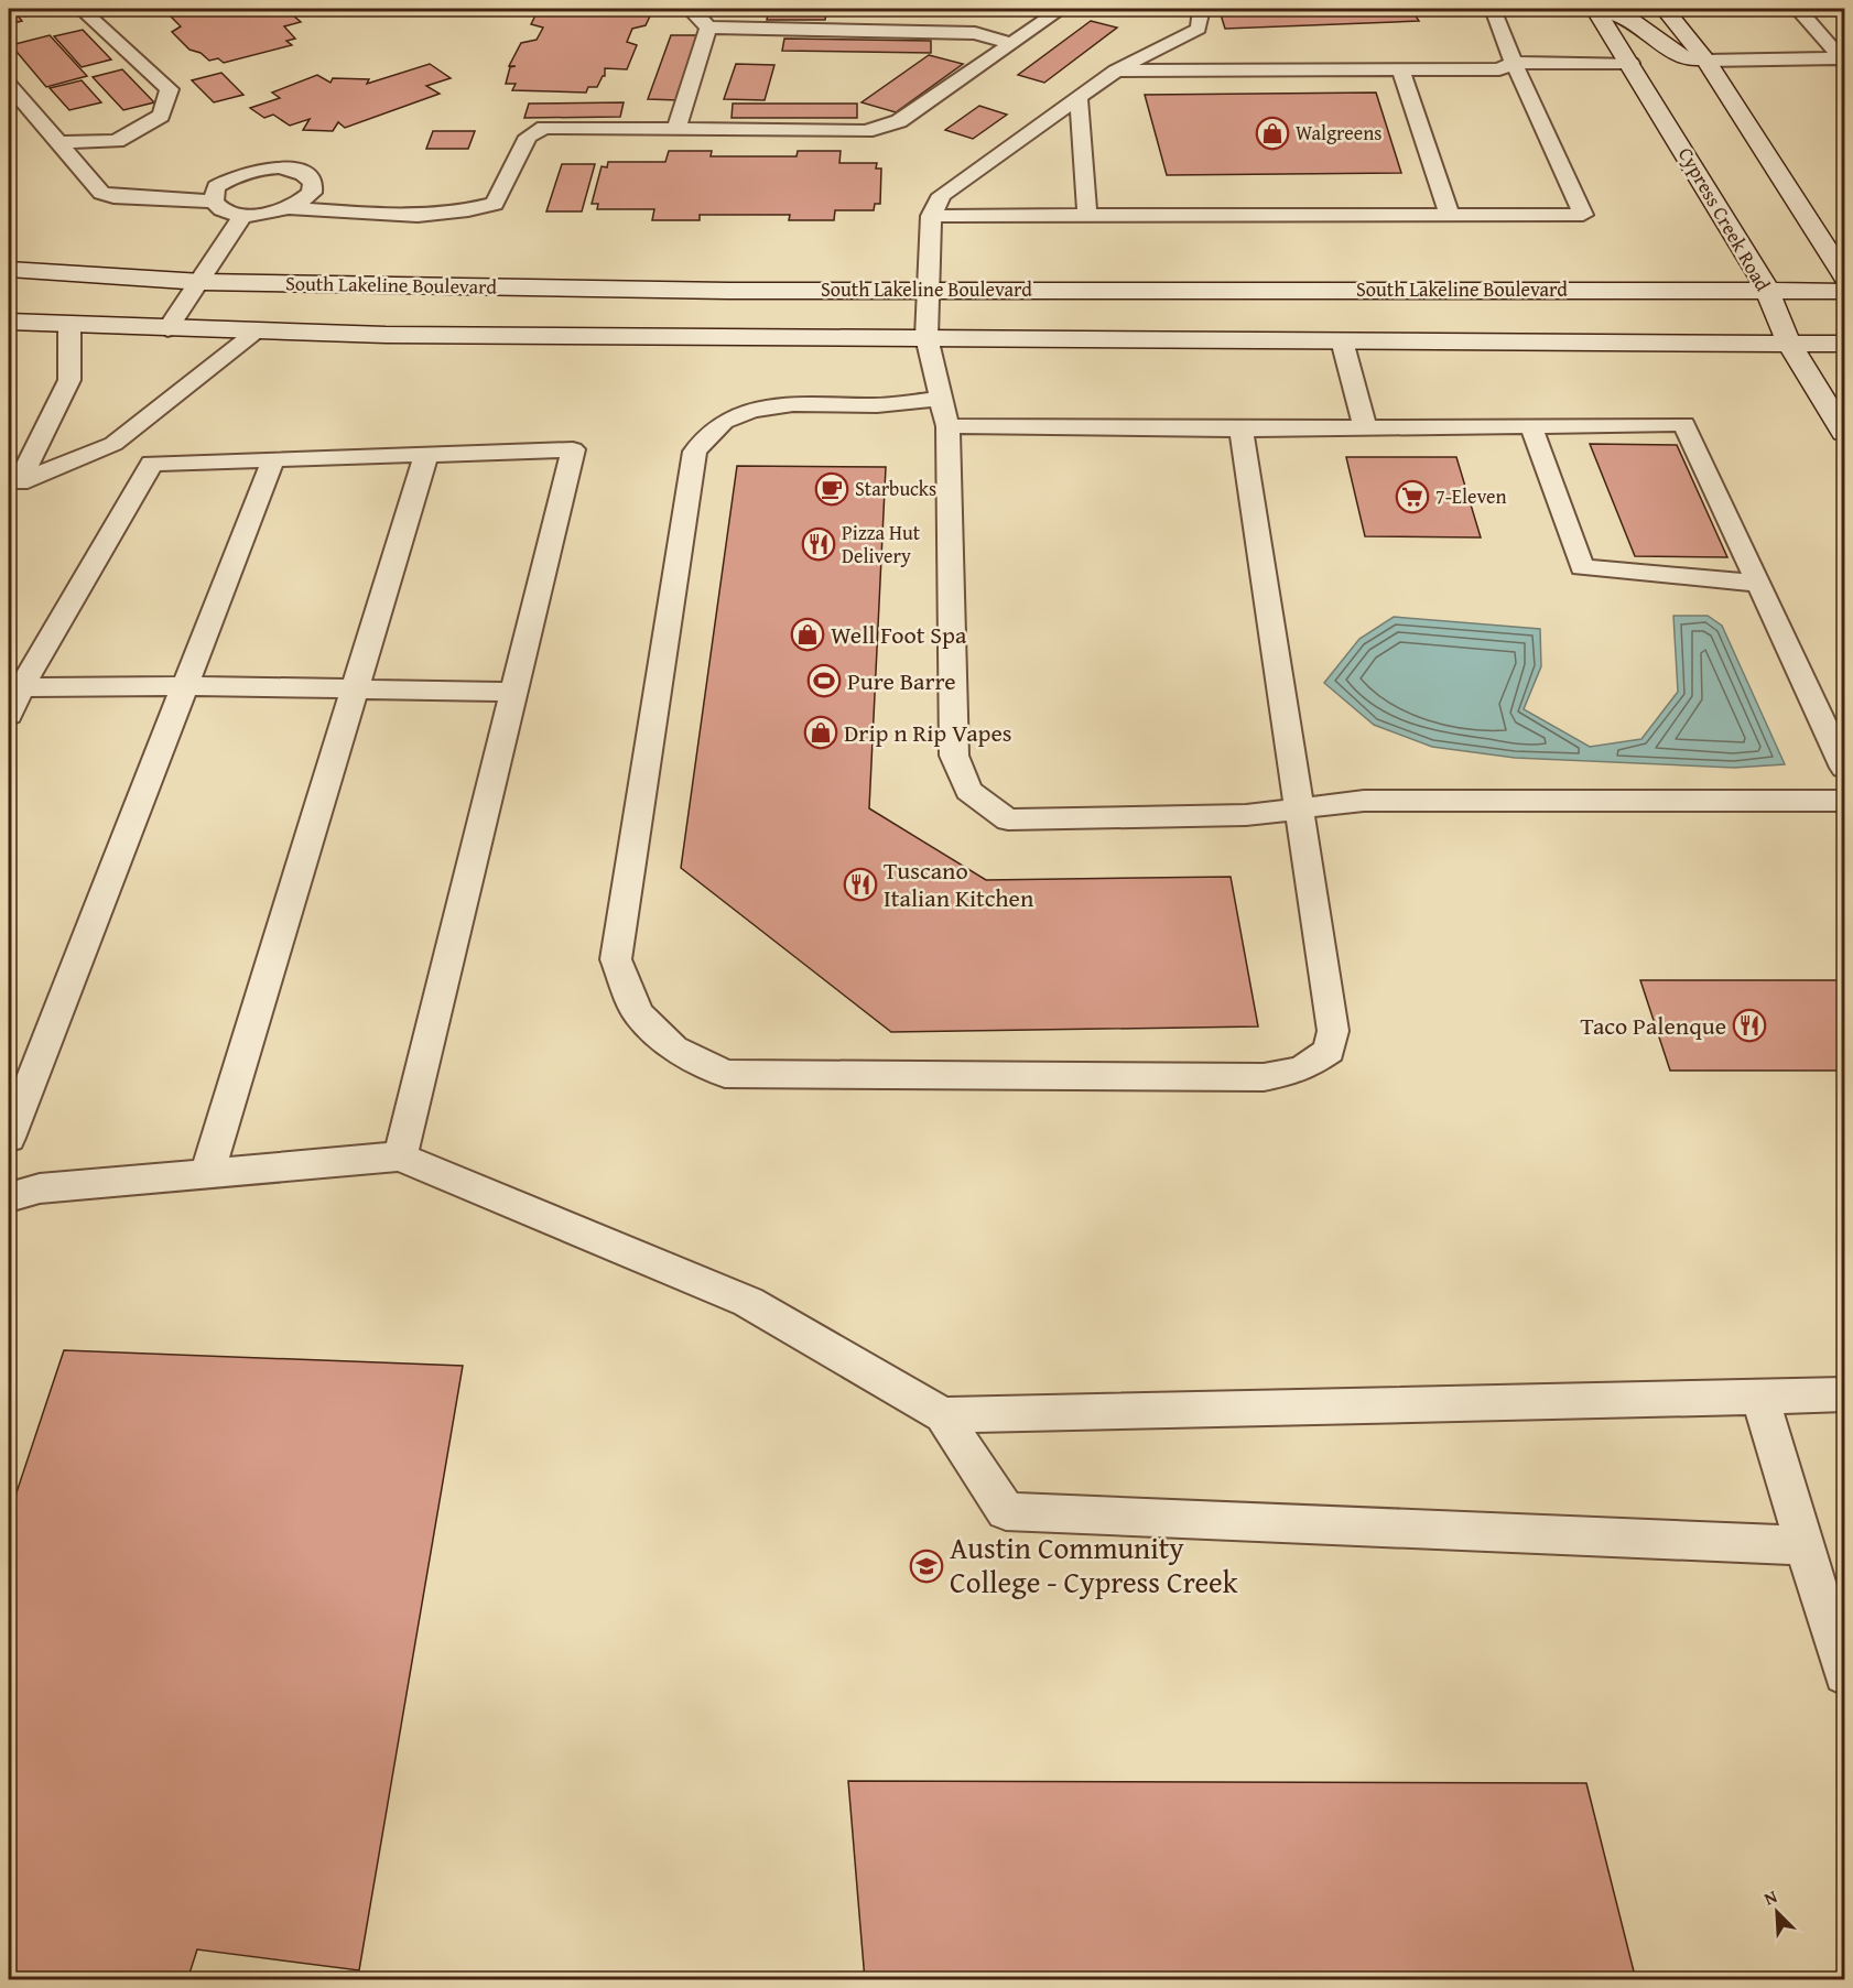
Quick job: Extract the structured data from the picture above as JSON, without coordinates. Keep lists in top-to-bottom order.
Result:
{
  "streets": {
    "main road": ["Cypress Creek Road", "South Lakeline Boulevard"]
  },
  "crossings": [
    ["Cypress Creek Road", "South Lakeline Boulevard"]
  ],
  "places": {
    "shop": ["Walgreens", "Well Foot Spa", "Drip n Rip Vapes"],
    "cafe": ["Starbucks"],
    "supermarket": ["7-Eleven"],
    "restaurant": ["Pizza Hut Delivery", "Tuscano Italian Kitchen", "Taco Palenque"],
    "sports": ["Pure Barre"],
    "school or university": ["Austin Community College - Cypress Creek"]
  },
  "north": "top left"
}
